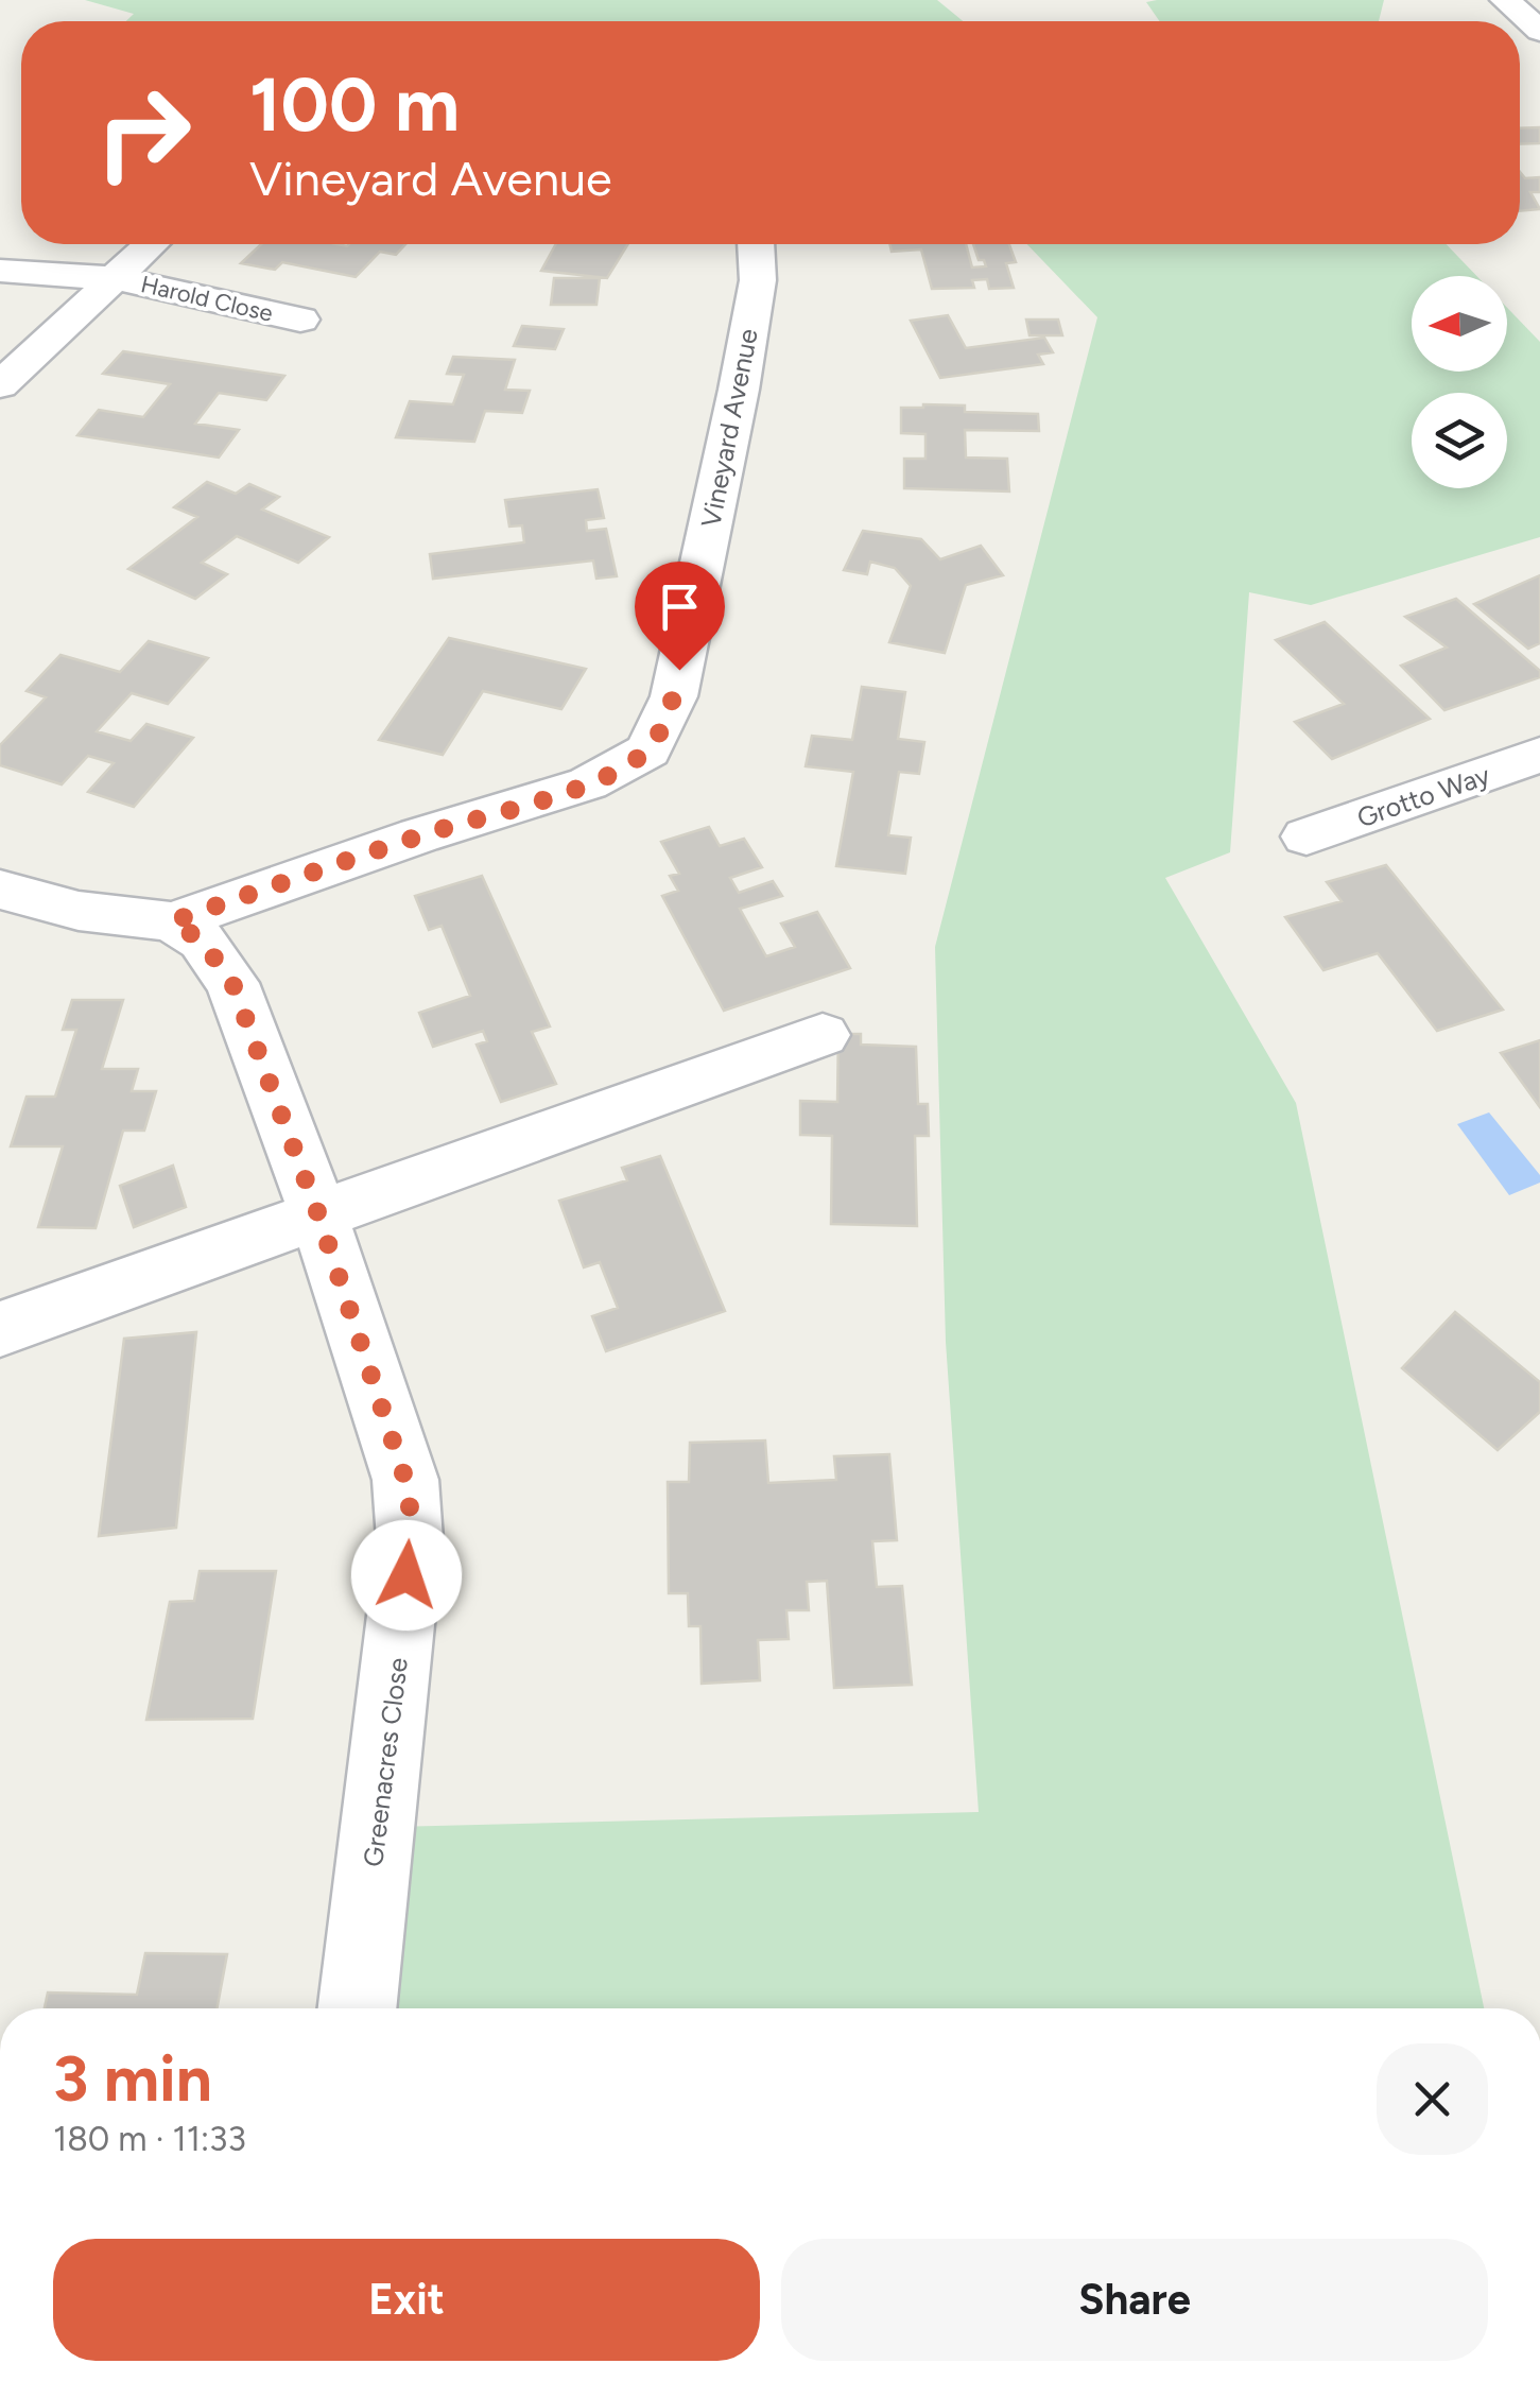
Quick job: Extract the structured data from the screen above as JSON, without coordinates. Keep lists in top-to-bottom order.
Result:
{
  "streets": {
    "street": [
      "Harold Close",
      "Vineyard Avenue",
      "Grotto Way",
      "Greenacres Close"
    ]
  },
  "crossings": [
    ["Vineyard Avenue", "Greenacres Close"]
  ],
  "north": "left",
  "page": {
    "turn": ["100 m", "Vineyard Avenue"],
    "heading": ["3 min", "180 m · 11:33"],
    "buttons": ["Exit", "Share"]
  }
}
